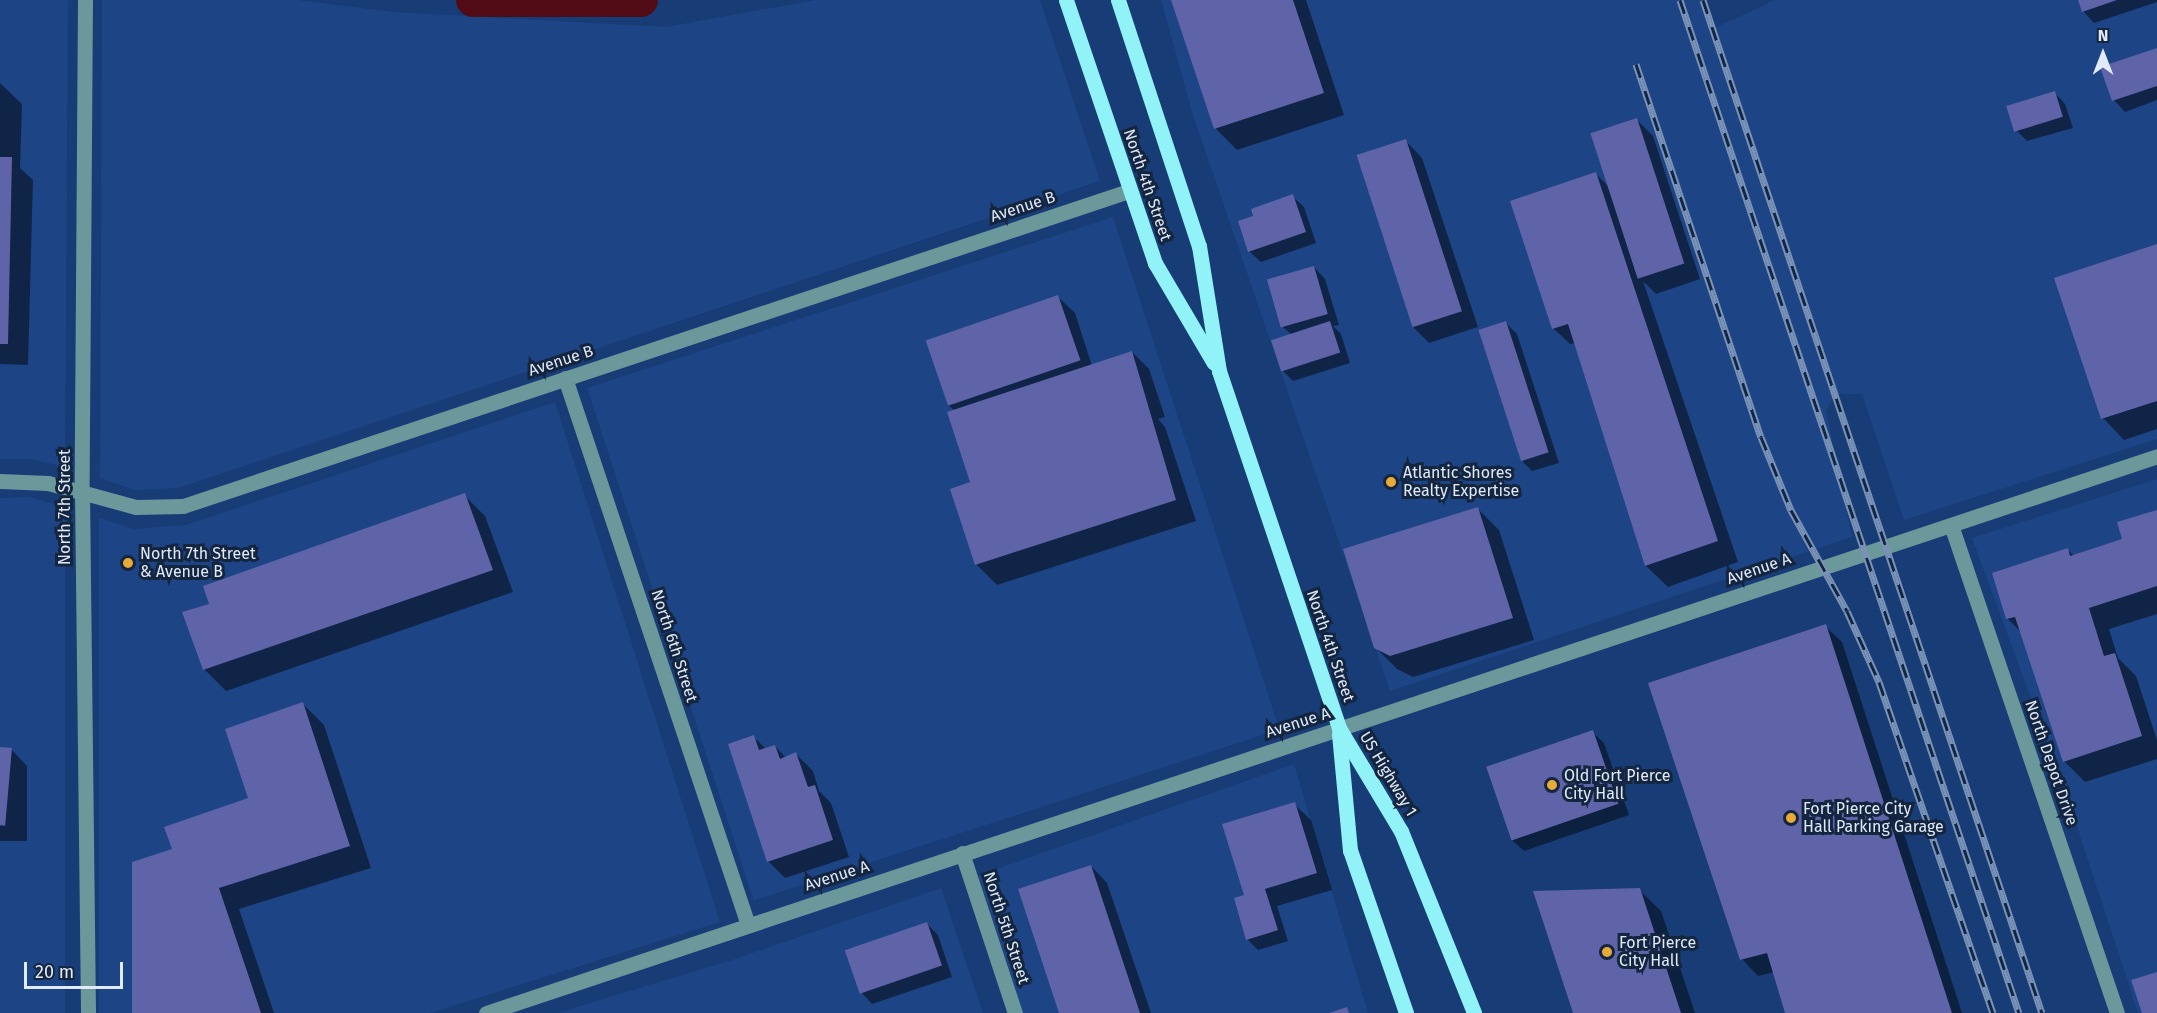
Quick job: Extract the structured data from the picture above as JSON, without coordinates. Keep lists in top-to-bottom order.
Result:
{
  "streets": {
    "main road": ["North 4th Street", "US Highway 1"],
    "street": [
      "Avenue B",
      "North 7th Street",
      "Avenue A",
      "North 6th Street",
      "North Depot Drive",
      "North 5th Street"
    ]
  },
  "crossings": [
    ["North 4th Street", "Avenue B"],
    ["North 4th Street", "Avenue A"],
    ["North 4th Street", "US Highway 1"],
    ["Avenue B", "North 7th Street"],
    ["Avenue B", "North 6th Street"],
    ["Avenue A", "North 6th Street"],
    ["Avenue A", "North Depot Drive"],
    ["Avenue A", "US Highway 1"],
    ["Avenue A", "North 5th Street"]
  ],
  "places": [
    "Atlantic Shores Realty Expertise",
    "North 7th Street & Avenue B",
    "Old Fort Pierce City Hall",
    "Fort Pierce City Hall Parking Garage",
    "Fort Pierce City Hall"
  ],
  "scale_bar": "20 m",
  "north": "top"
}
